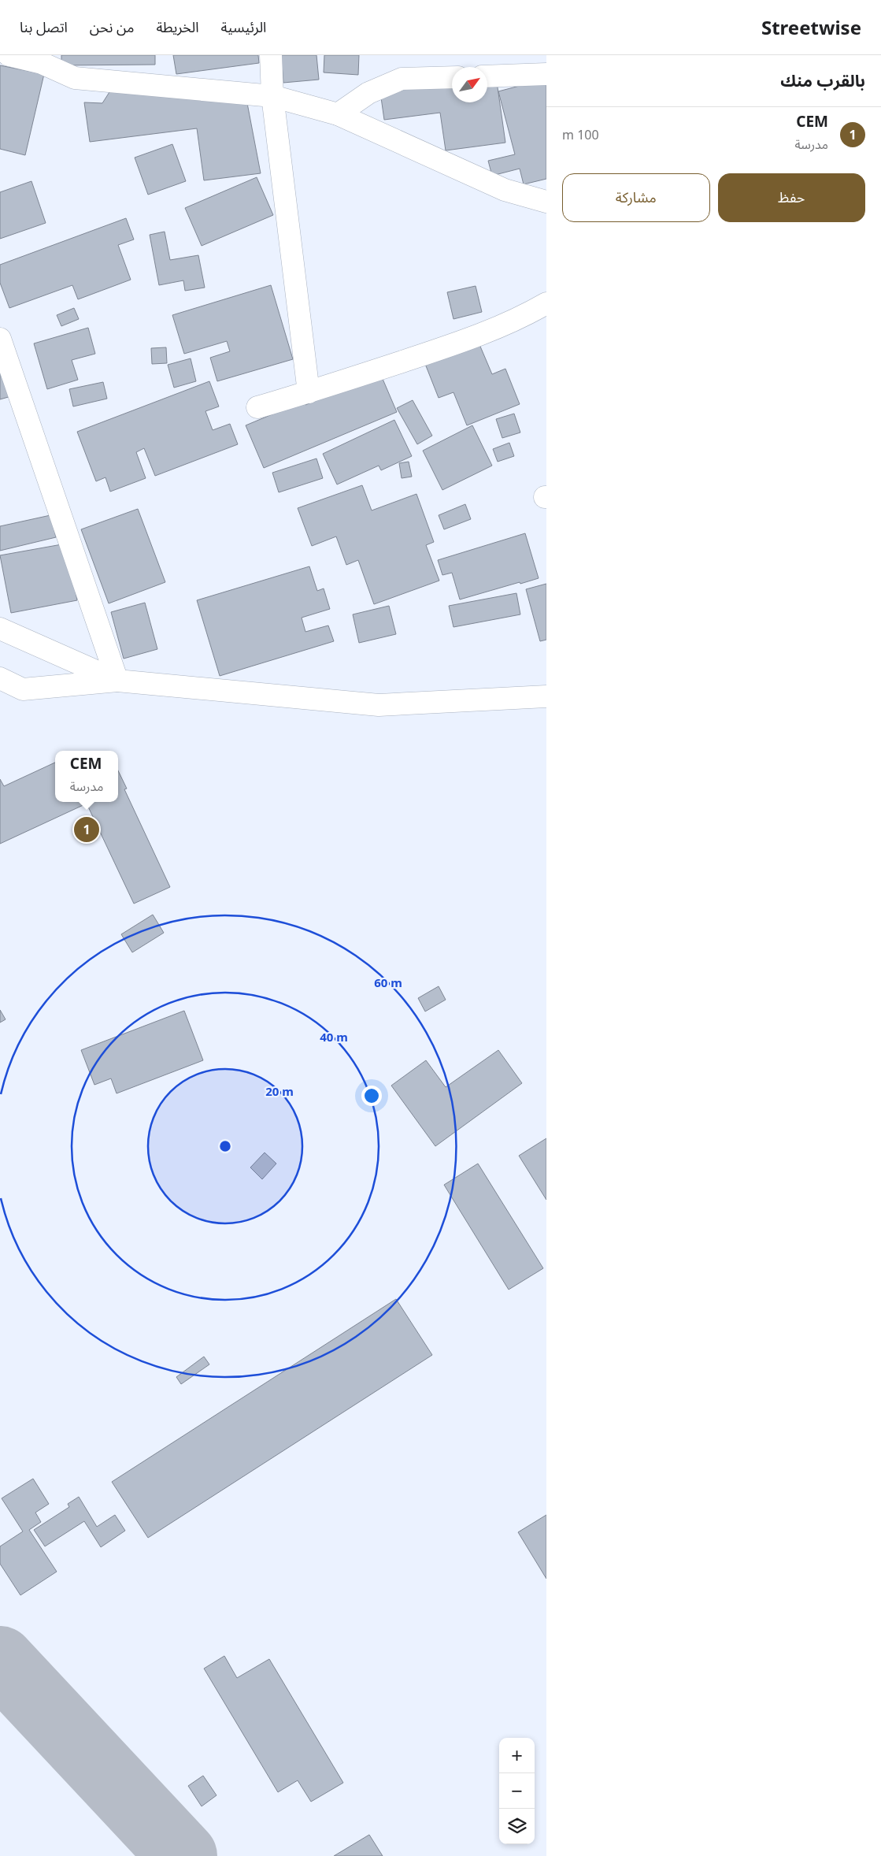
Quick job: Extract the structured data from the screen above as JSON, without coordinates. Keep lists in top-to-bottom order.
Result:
{
  "north": "top right",
  "page": {
    "header": "Streetwise",
    "nav": [
      "الرئيسية",
      "الخريطة",
      "من نحن",
      "اتصل بنا"
    ],
    "heading": "بالقرب منك",
    "list": [
      {
        "mark": "1",
        "name": "CEM",
        "note": "مدرسة",
        "value": "100 m"
      }
    ],
    "buttons": ["حفظ", "مشاركة"],
    "popup": ["CEM", "مدرسة"],
    "pins": "1",
    "map_buttons": ["+", "−"]
  },
  "rings": ["60 m", "40 m", "20 m"]
}
